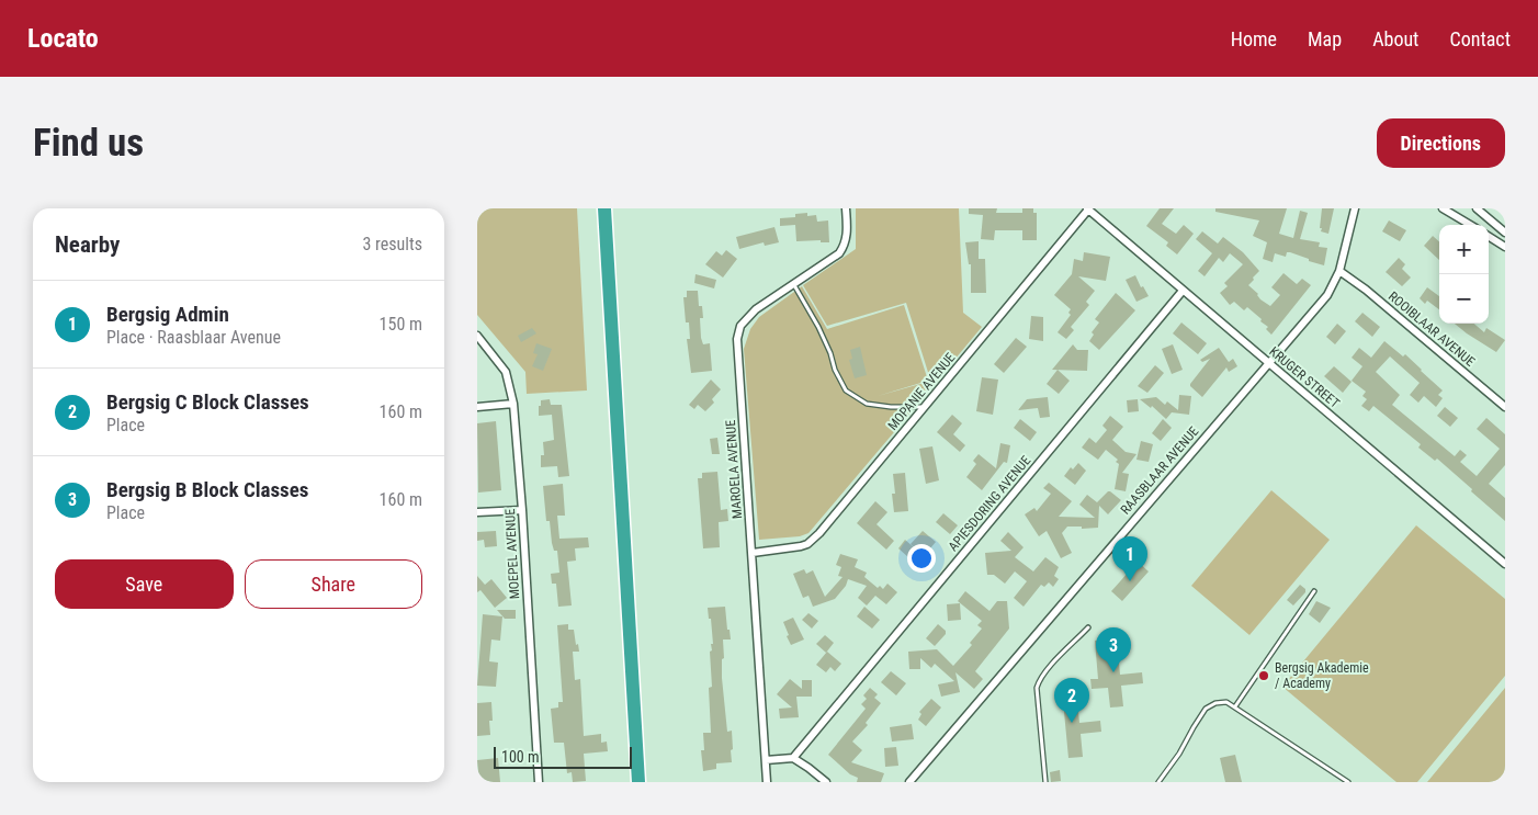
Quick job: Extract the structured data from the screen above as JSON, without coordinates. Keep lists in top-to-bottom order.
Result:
{
  "streets": {
    "street": [
      "ROOIBLAAR AVENUE",
      "KRUGER STREET",
      "MOPANIE AVENUE",
      "MAROELA AVENUE",
      "RAASBLAAR AVENUE",
      "APIESDORING AVENUE",
      "MOEPEL AVENUE"
    ]
  },
  "crossings": [
    ["ROOIBLAAR AVENUE", "RAASBLAAR AVENUE"],
    ["KRUGER STREET", "MOPANIE AVENUE"],
    ["KRUGER STREET", "RAASBLAAR AVENUE"],
    ["KRUGER STREET", "APIESDORING AVENUE"],
    ["MOPANIE AVENUE", "MAROELA AVENUE"]
  ],
  "places": ["Bergsig Akademie / Academy"],
  "scale_bar": "100 m",
  "page": {
    "header": "Locato",
    "nav": [
      "Home",
      "Map",
      "About",
      "Contact"
    ],
    "buttons": [
      "Directions",
      ["Save", "Share"]
    ],
    "title": "Find us",
    "heading": ["Nearby", "3 results"],
    "map_buttons": ["+", "−"],
    "list": [
      {
        "mark": "1",
        "name": "Bergsig Admin",
        "note": "Place · Raasblaar Avenue",
        "value": "150 m"
      },
      {
        "mark": "2",
        "name": "Bergsig C Block Classes",
        "note": "Place",
        "value": "160 m"
      },
      {
        "mark": "3",
        "name": "Bergsig B Block Classes",
        "note": "Place",
        "value": "160 m"
      }
    ],
    "pins": ["1", "3", "2"],
    "scale": "100 m"
  }
}
